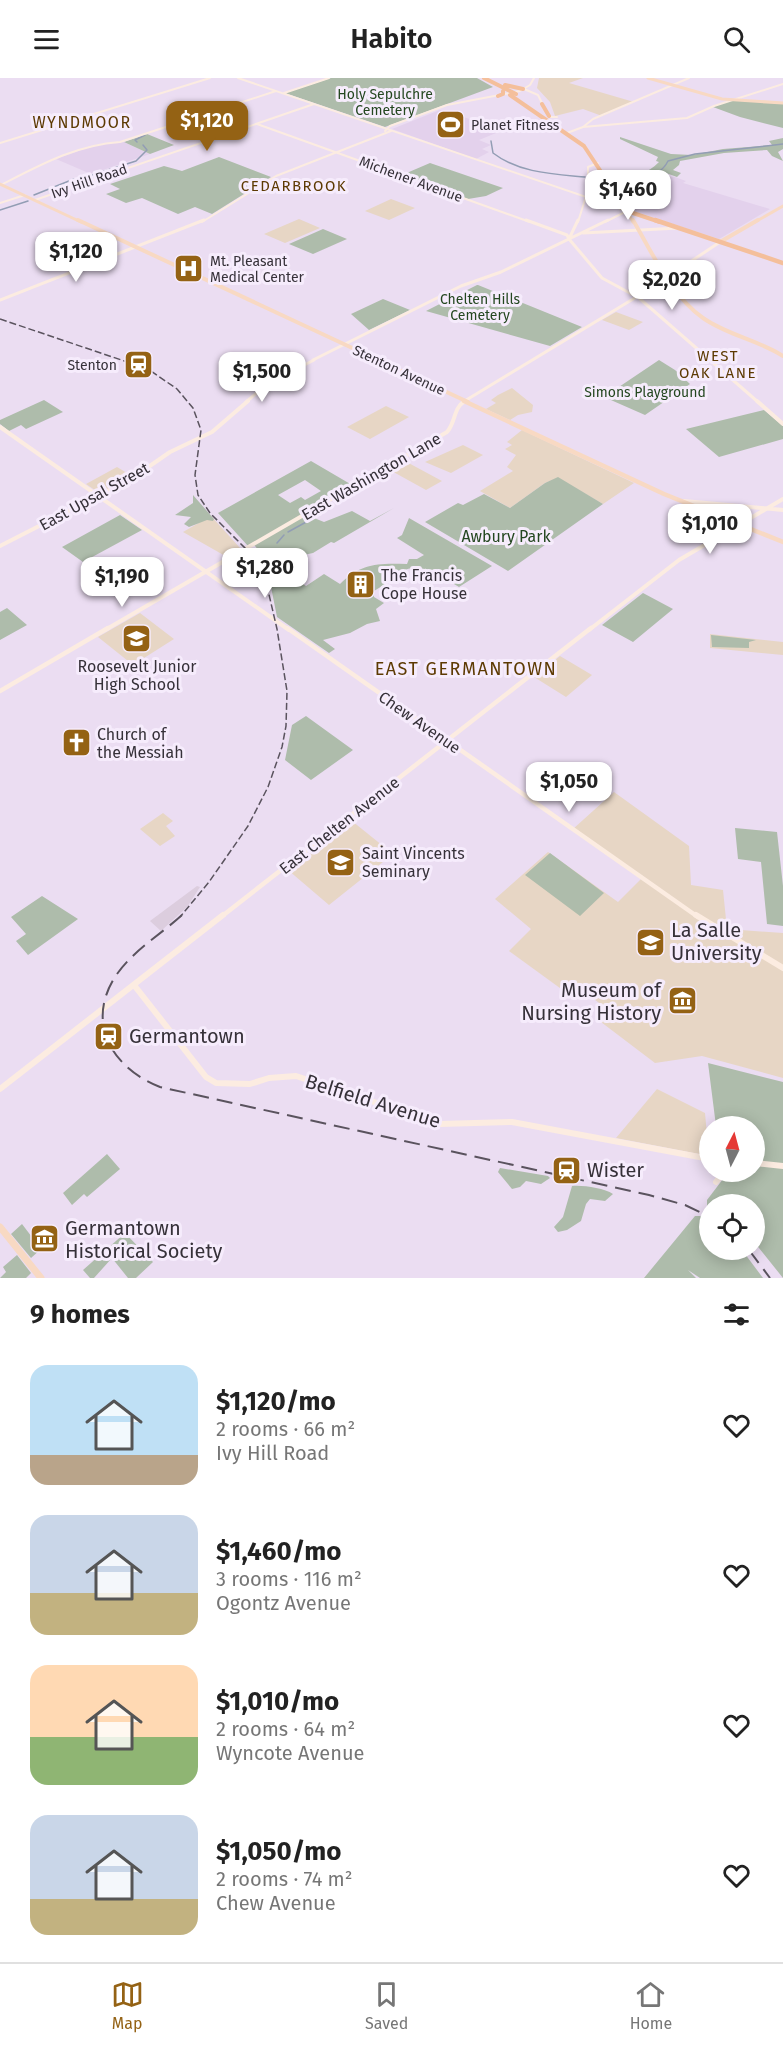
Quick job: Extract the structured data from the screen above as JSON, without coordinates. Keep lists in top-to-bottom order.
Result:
{
  "streets": {
    "main road": ["Stenton Avenue"],
    "street": [
      "Michener Avenue",
      "Ivy Hill Road",
      "East Washington Lane",
      "East Upsal Street",
      "Chew Avenue",
      "East Chelten Avenue",
      "Belfield Avenue"
    ]
  },
  "crossings": [
    ["Michener Avenue", "Ivy Hill Road"],
    ["Michener Avenue", "East Upsal Street"],
    ["Ivy Hill Road", "Stenton Avenue"],
    ["Stenton Avenue", "East Washington Lane"],
    ["Stenton Avenue", "East Upsal Street"],
    ["Stenton Avenue", "East Chelten Avenue"],
    ["East Washington Lane", "Chew Avenue"],
    ["East Upsal Street", "Chew Avenue"],
    ["Chew Avenue", "East Chelten Avenue"],
    ["East Chelten Avenue", "Belfield Avenue"]
  ],
  "districts": [
    "WYNDMOOR",
    "CEDARBROOK",
    "WEST OAK LANE",
    "EAST GERMANTOWN"
  ],
  "parks": [
    "Holy Sepulchre Cemetery",
    "Chelten Hills Cemetery",
    "Simons Playground",
    "Awbury Park"
  ],
  "places": {
    "sports": ["Planet Fitness"],
    "hospital": ["Mt. Pleasant Medical Center"],
    "station": ["Stenton", "Germantown", "Wister"],
    "building": ["The Francis Cope House"],
    "school or university": ["Roosevelt Junior High School", "Saint Vincents Seminary", "La Salle University"],
    "church": ["Church of the Messiah"],
    "museum": ["Museum of Nursing History", "Germantown Historical Society"]
  },
  "north": "top",
  "page": {
    "header": "Habito",
    "price": [
      "$1,120",
      "$1,460",
      "$1,120",
      "$2,020",
      "$1,500",
      "$1,010",
      "$1,280",
      "$1,190",
      "$1,050"
    ],
    "heading": "9 homes",
    "list": [
      {
        "name": "$1,120/mo",
        "note": "2 rooms · 66 m² · Ivy Hill Road"
      },
      {
        "name": "$1,460/mo",
        "note": "3 rooms · 116 m² · Ogontz Avenue"
      },
      {
        "name": "$1,010/mo",
        "note": "2 rooms · 64 m² · Wyncote Avenue"
      },
      {
        "name": "$1,050/mo",
        "note": "2 rooms · 74 m² · Chew Avenue"
      }
    ],
    "tabs": ["Map", "Saved", "Home"]
  }
}
